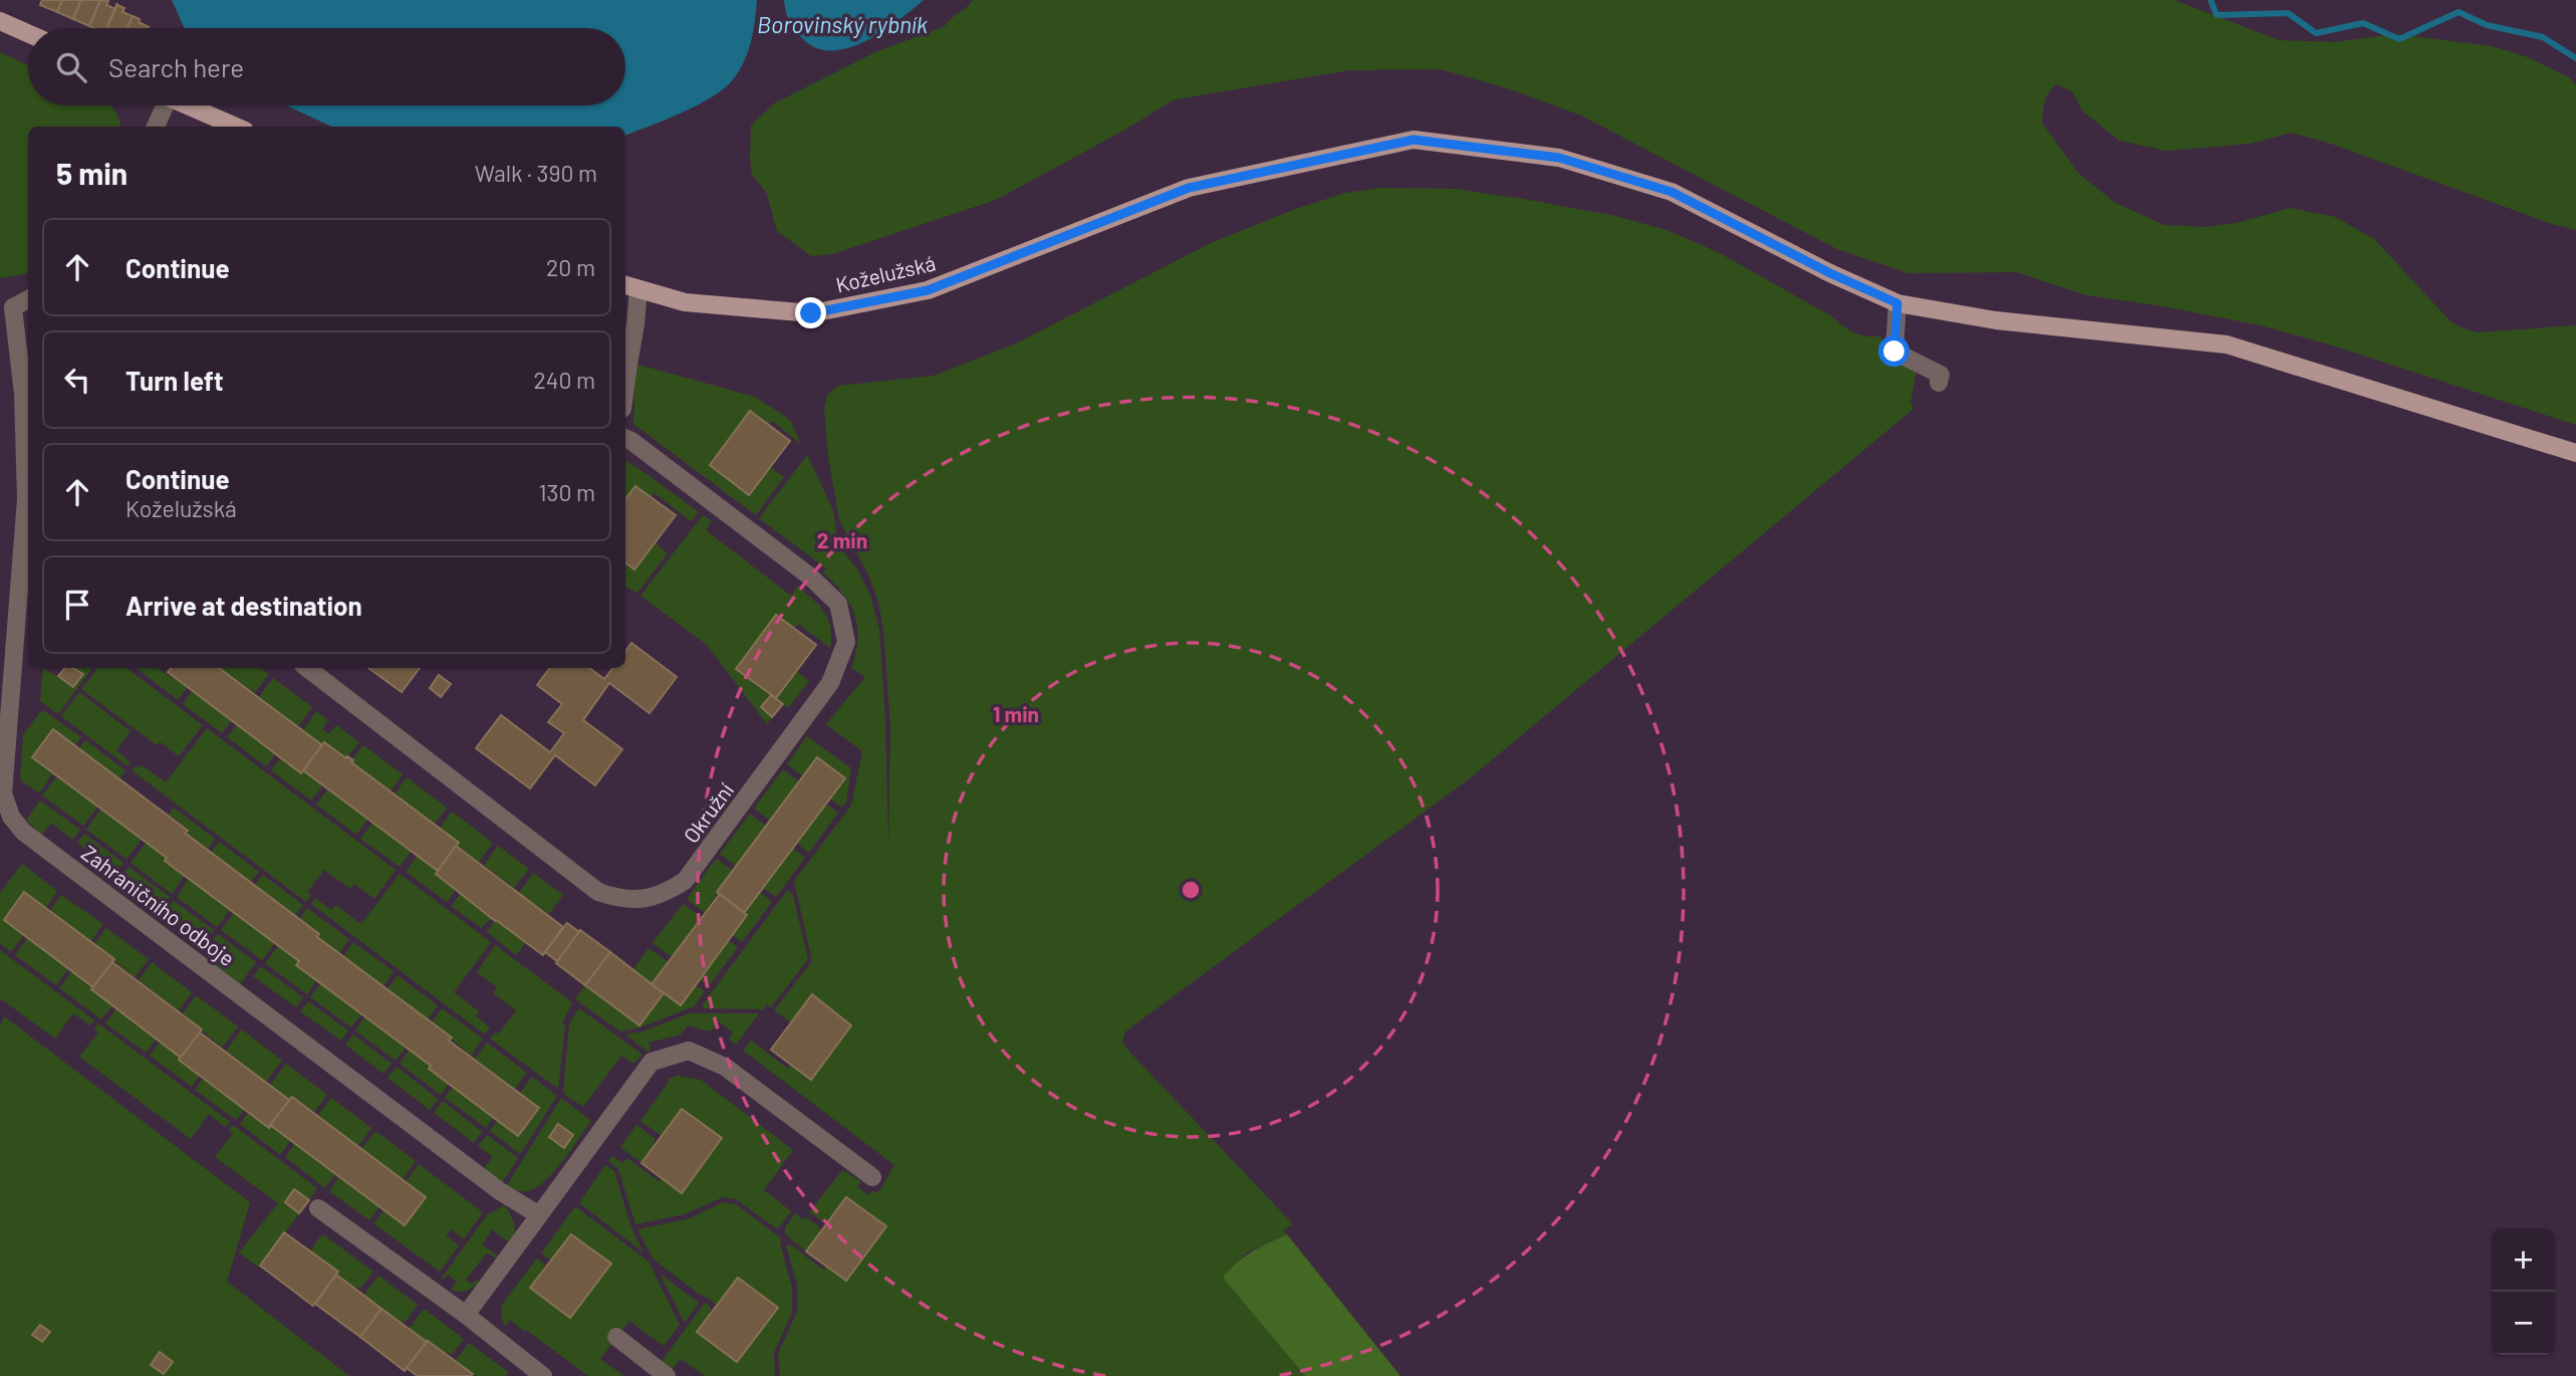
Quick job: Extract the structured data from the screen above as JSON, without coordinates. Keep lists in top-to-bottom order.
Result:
{
  "streets": {
    "main road": ["Koželužská"],
    "street": ["Okružní", "Zahraničního odboje"]
  },
  "water": ["Borovinský rybník"],
  "page": {
    "search": "Search here",
    "heading": ["5 min", "Walk · 390 m"],
    "list": [
      ["Continue", "20 m"],
      ["Turn left", "240 m"],
      ["Continue", "Koželužská", "130 m"],
      "Arrive at destination"
    ],
    "map_buttons": ["+", "−"]
  },
  "rings": ["2 min", "1 min"]
}
